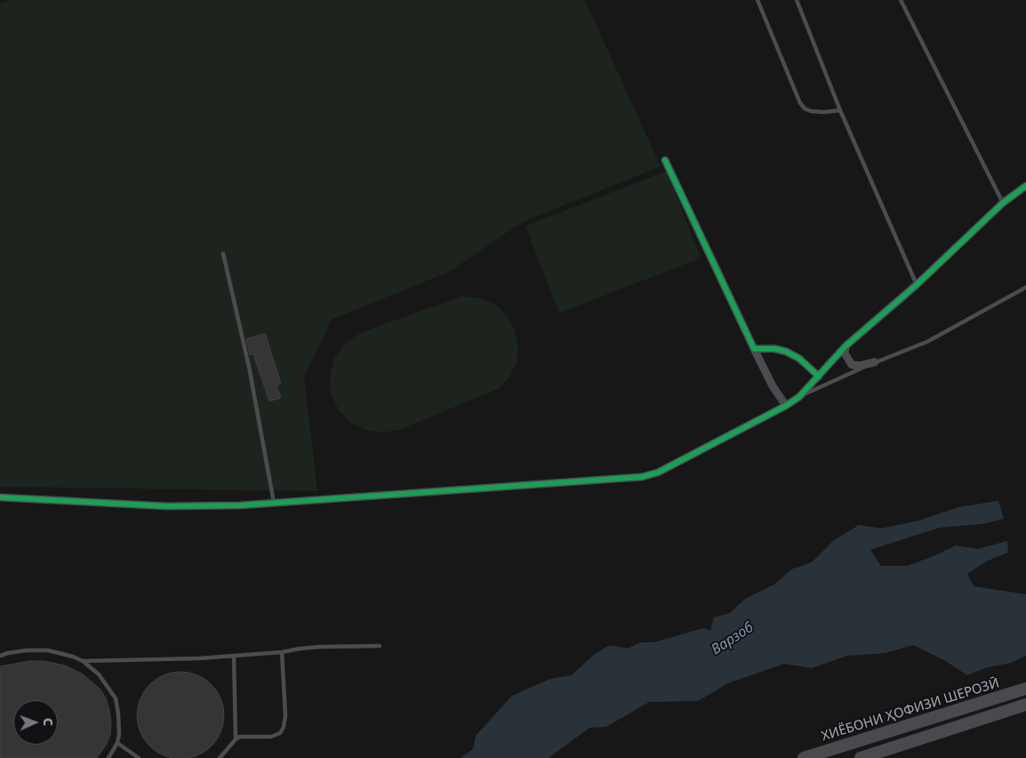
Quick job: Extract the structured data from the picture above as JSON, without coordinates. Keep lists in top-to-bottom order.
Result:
{
  "streets": {
    "main road": ["ХИЁБОНИ ҲОФИЗИ ШЕРОЗӢ"]
  },
  "water": ["Варзоб"],
  "north": "right"
}
